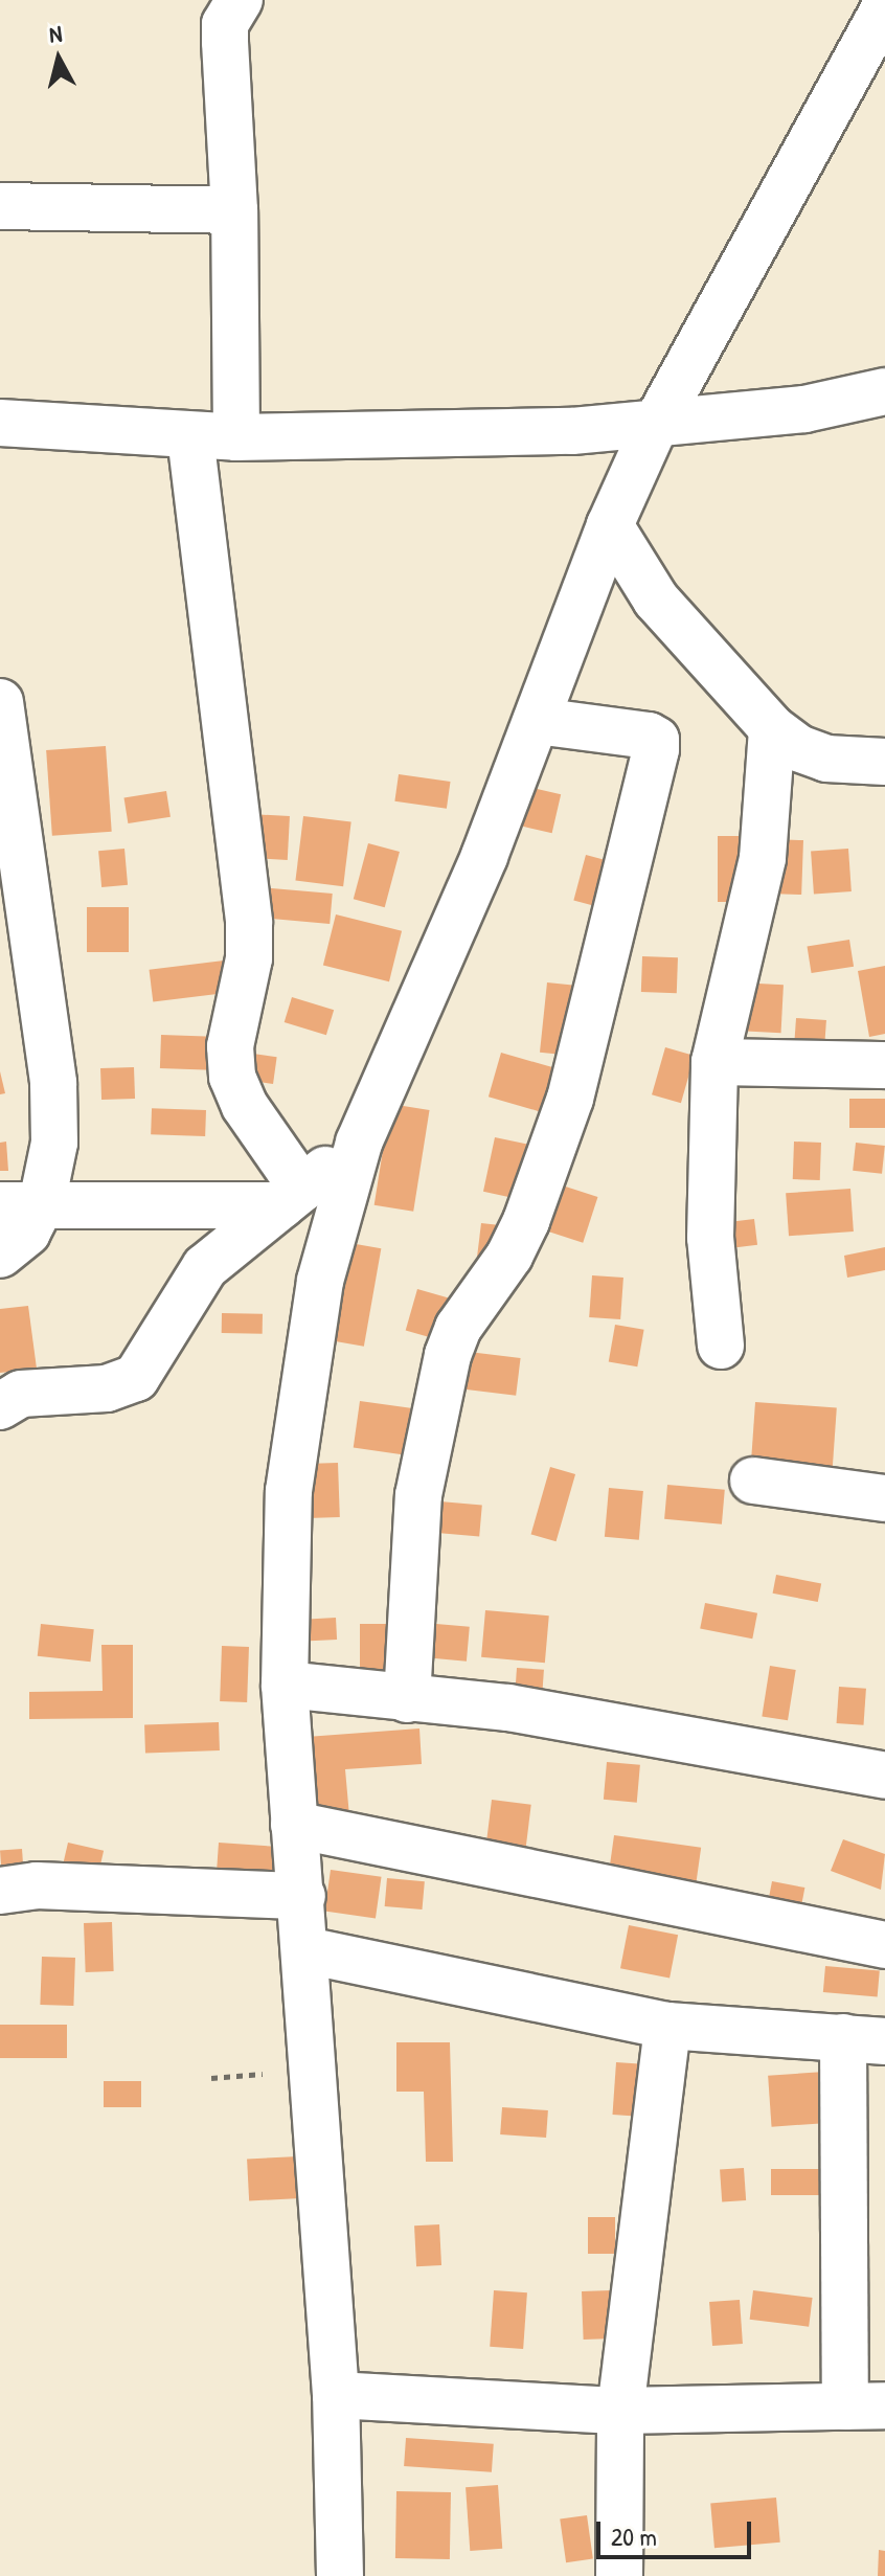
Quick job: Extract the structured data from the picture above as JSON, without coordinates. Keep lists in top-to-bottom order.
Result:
{
  "scale_bar": "20 m",
  "north": "top"
}
